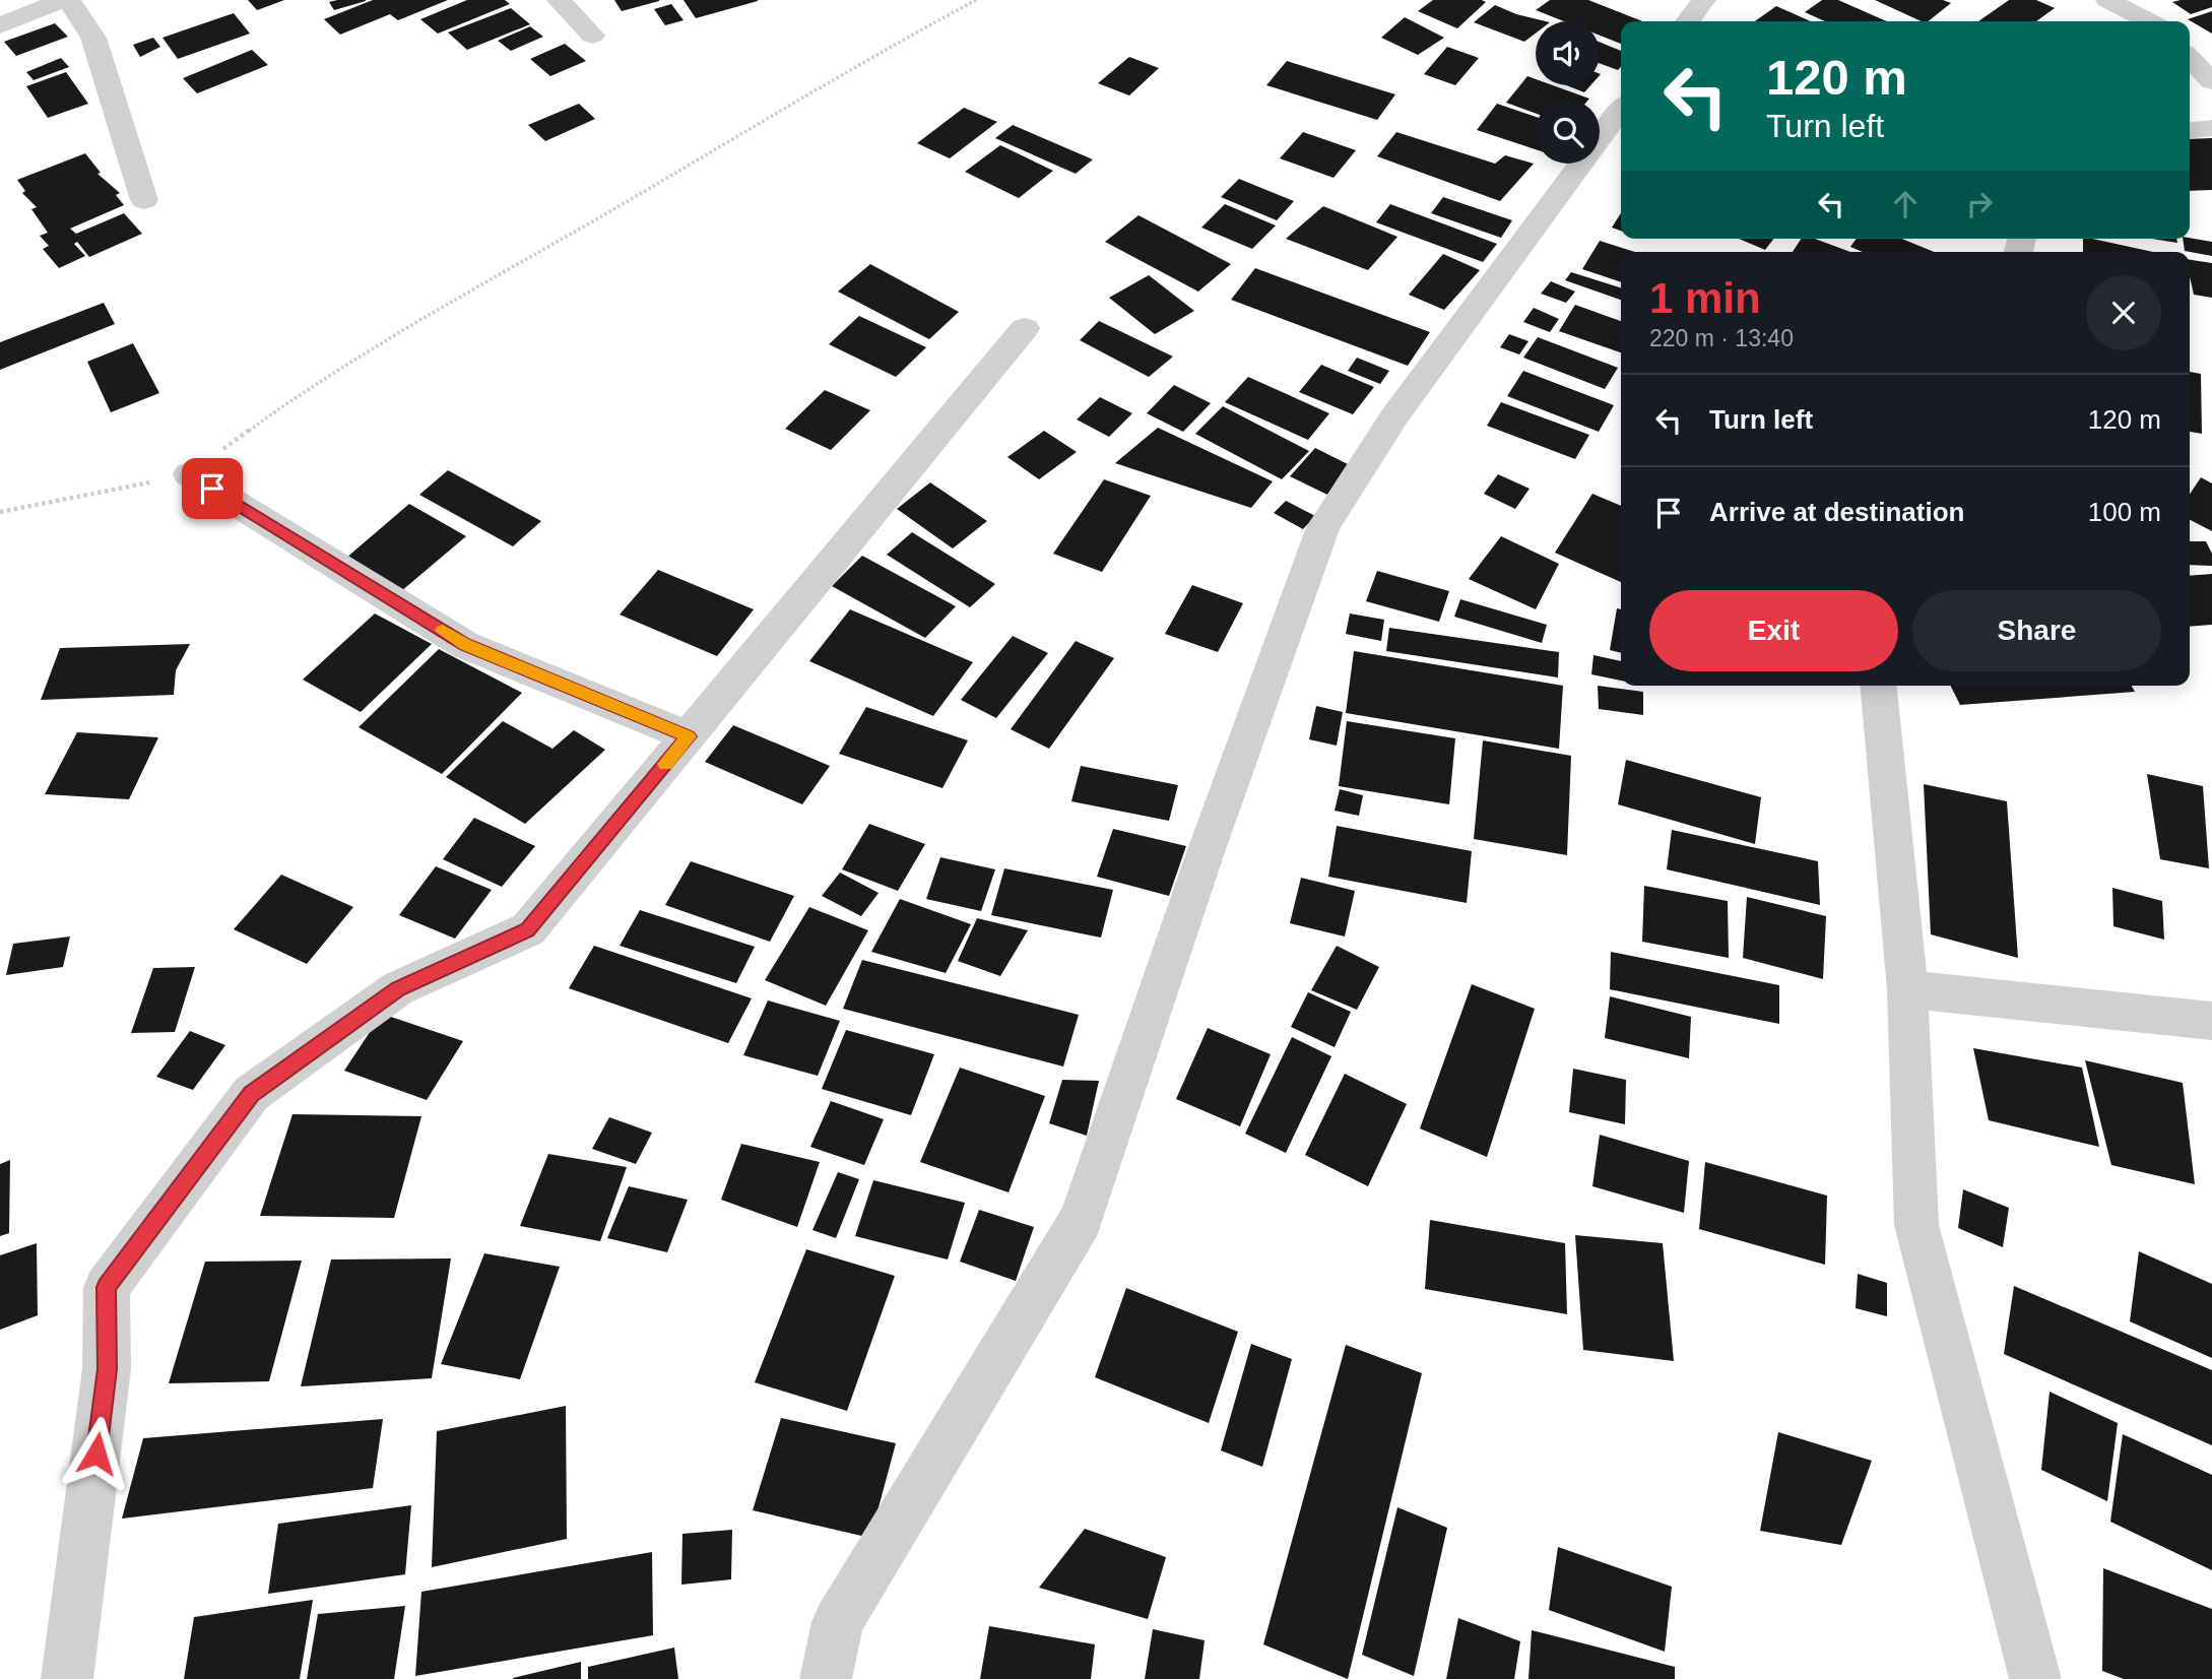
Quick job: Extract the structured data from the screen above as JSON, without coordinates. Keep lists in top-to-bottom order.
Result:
{
  "page": {
    "turn": ["120 m", "Turn left"],
    "heading": ["1 min", "220 m · 13:40"],
    "list": [
      {
        "name": "Turn left",
        "value": "120 m"
      },
      {
        "name": "Arrive at destination",
        "value": "100 m"
      }
    ],
    "buttons": ["Exit", "Share"]
  }
}
